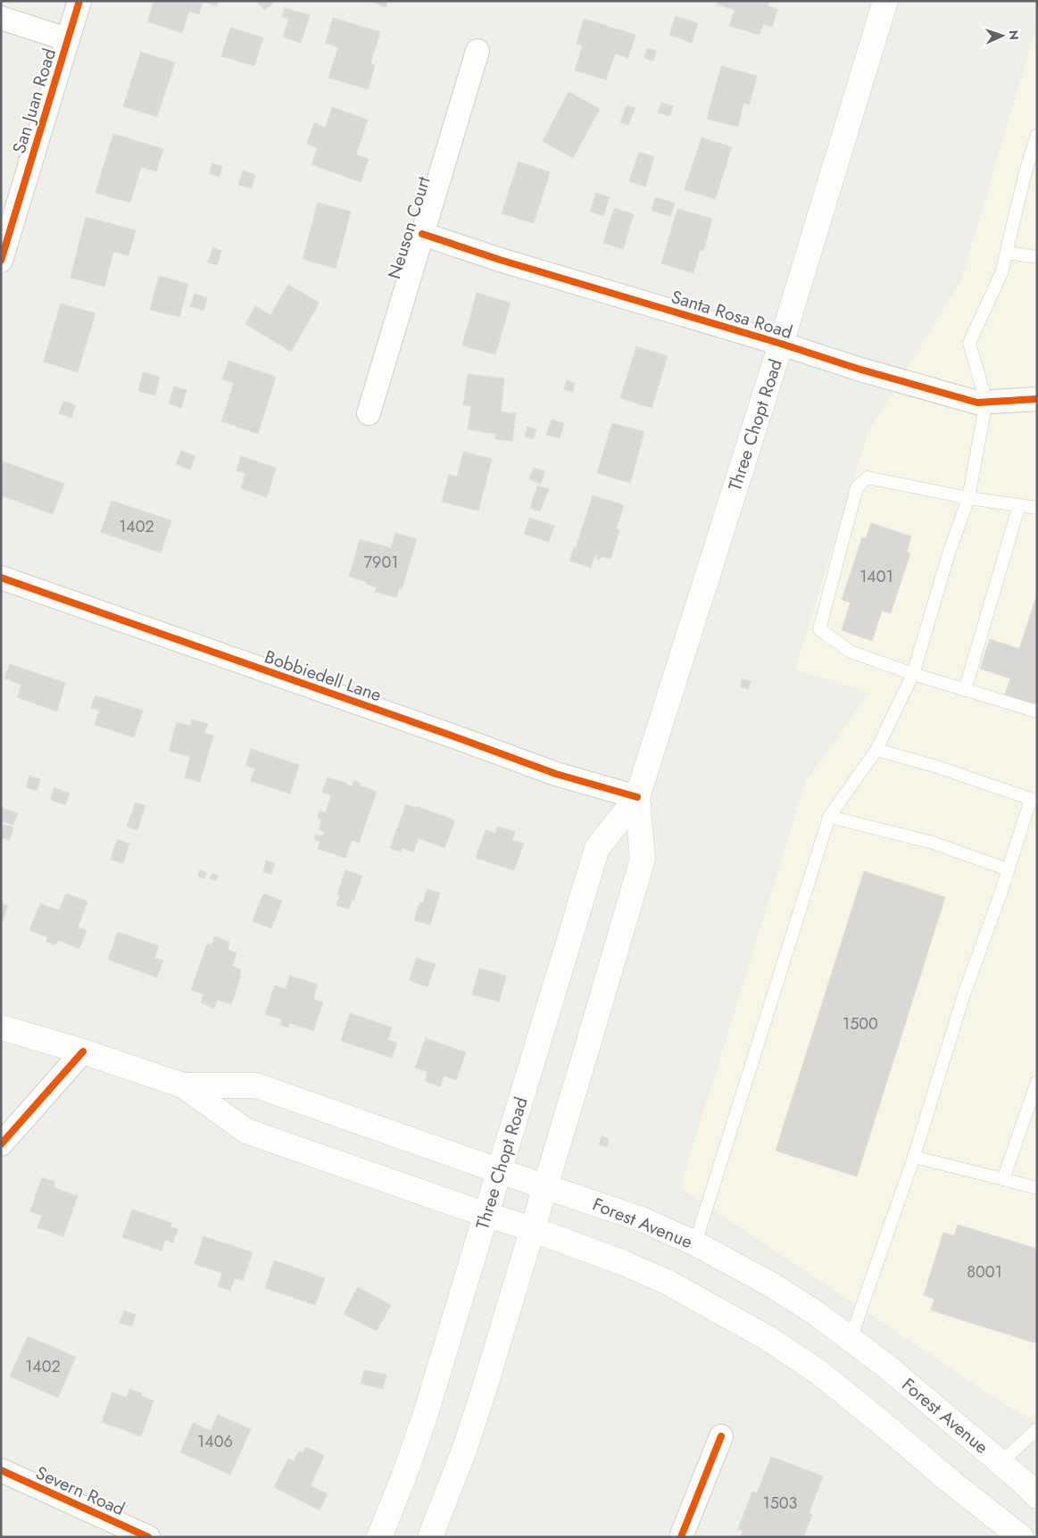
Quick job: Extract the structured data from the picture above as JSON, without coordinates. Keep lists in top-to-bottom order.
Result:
{
  "streets": {
    "main road": ["Three Chopt Road", "Forest Avenue"],
    "street": [
      "San Juan Road",
      "Neuson Court",
      "Santa Rosa Road",
      "Bobbiedell Lane",
      "Severn Road"
    ]
  },
  "crossings": [
    ["Neuson Court", "Santa Rosa Road"],
    ["Santa Rosa Road", "Three Chopt Road"],
    ["Three Chopt Road", "Bobbiedell Lane"],
    ["Three Chopt Road", "Forest Avenue"]
  ],
  "house_numbers": [
    "1402",
    "7901",
    "1401",
    "1500",
    "8001",
    "1402",
    "1406",
    "1503"
  ],
  "north": "right"
}
